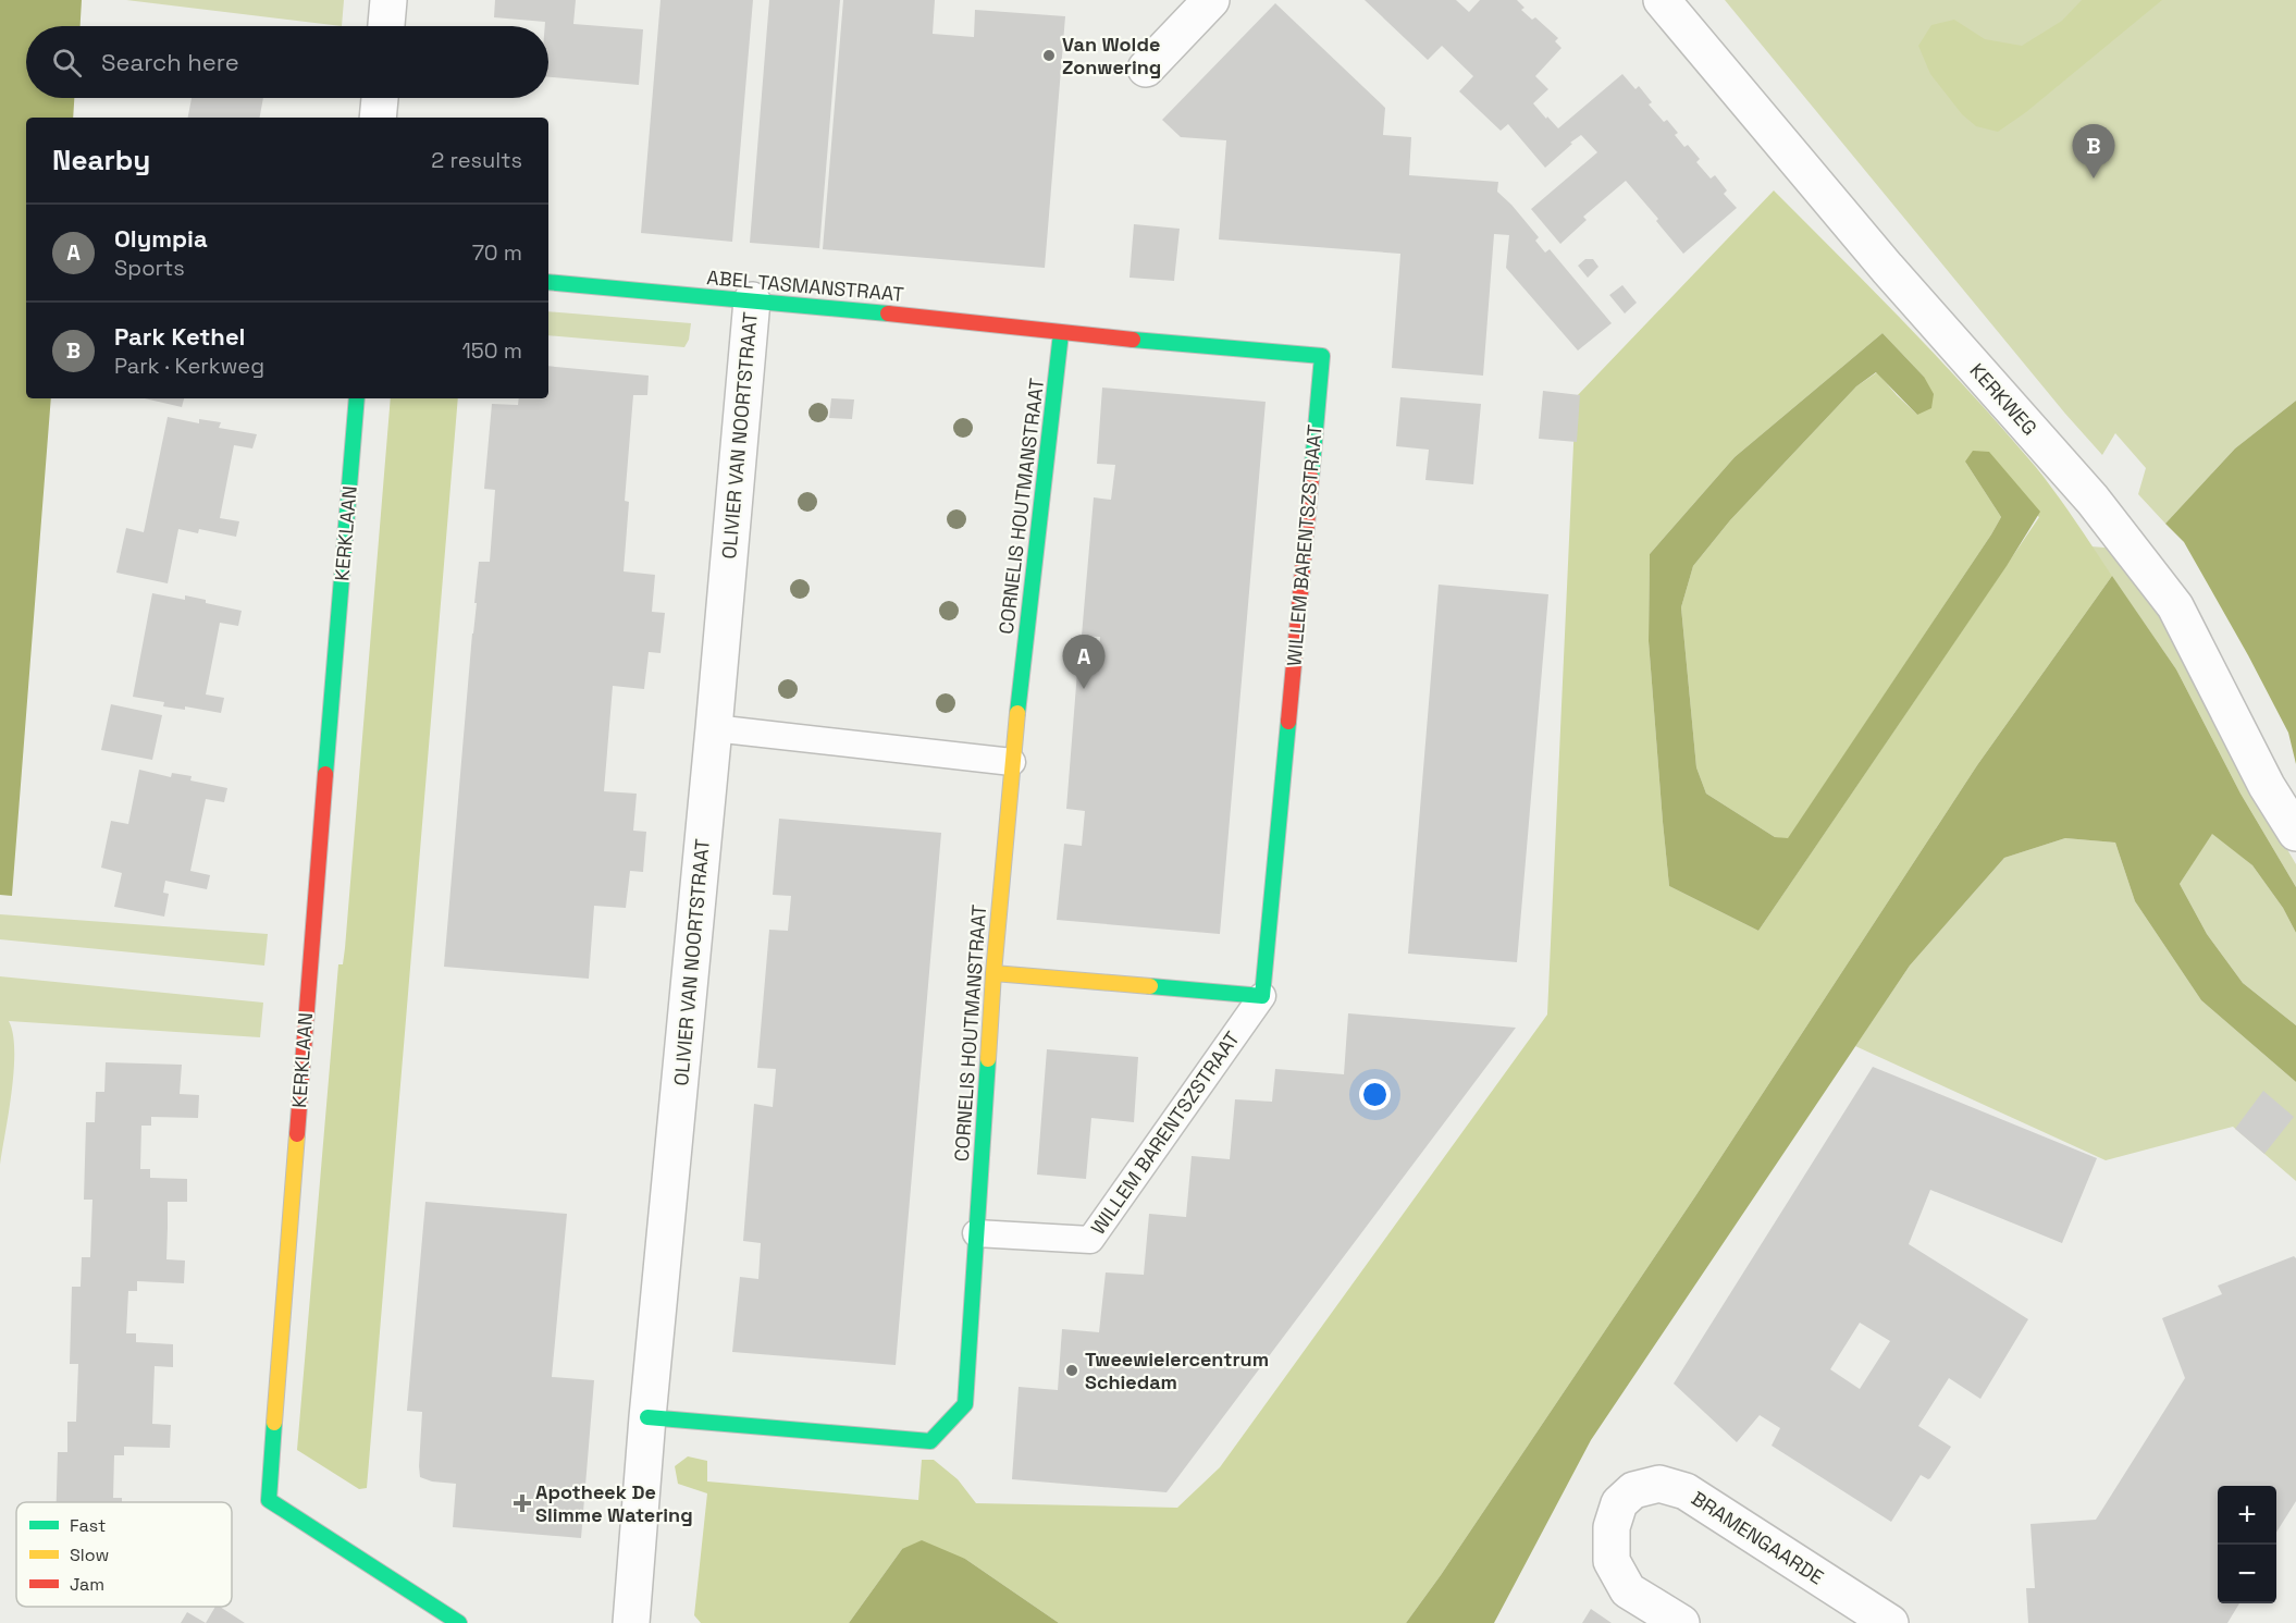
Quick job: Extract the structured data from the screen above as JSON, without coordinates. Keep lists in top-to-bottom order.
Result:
{
  "streets": {
    "street": [
      "ABEL TASMANSTRAAT",
      "KERKWEG",
      "OLIVIER VAN NOORTSTRAAT",
      "CORNELIS HOUTMANSTRAAT",
      "KERKLAAN",
      "WILLEM BARENTSZSTRAAT",
      "BRAMENGAARDE"
    ]
  },
  "crossings": [
    ["ABEL TASMANSTRAAT", "OLIVIER VAN NOORTSTRAAT"],
    ["ABEL TASMANSTRAAT", "CORNELIS HOUTMANSTRAAT"],
    ["ABEL TASMANSTRAAT", "WILLEM BARENTSZSTRAAT"],
    ["OLIVIER VAN NOORTSTRAAT", "CORNELIS HOUTMANSTRAAT"],
    ["CORNELIS HOUTMANSTRAAT", "WILLEM BARENTSZSTRAAT"]
  ],
  "places": {
    "other": ["Van Wolde Zonwering", "Tweewielercentrum Schiedam"],
    "health": ["Apotheek De Slimme Watering"]
  },
  "legend": ["Fast", "Slow", "Jam"],
  "page": {
    "search": "Search here",
    "heading": ["Nearby", "2 results"],
    "pins": ["B", "A"],
    "list": [
      {
        "mark": "A",
        "name": "Olympia",
        "note": "Sports",
        "value": "70 m"
      },
      {
        "mark": "B",
        "name": "Park Kethel",
        "note": "Park · Kerkweg",
        "value": "150 m"
      }
    ],
    "map_buttons": ["+", "−"]
  }
}
